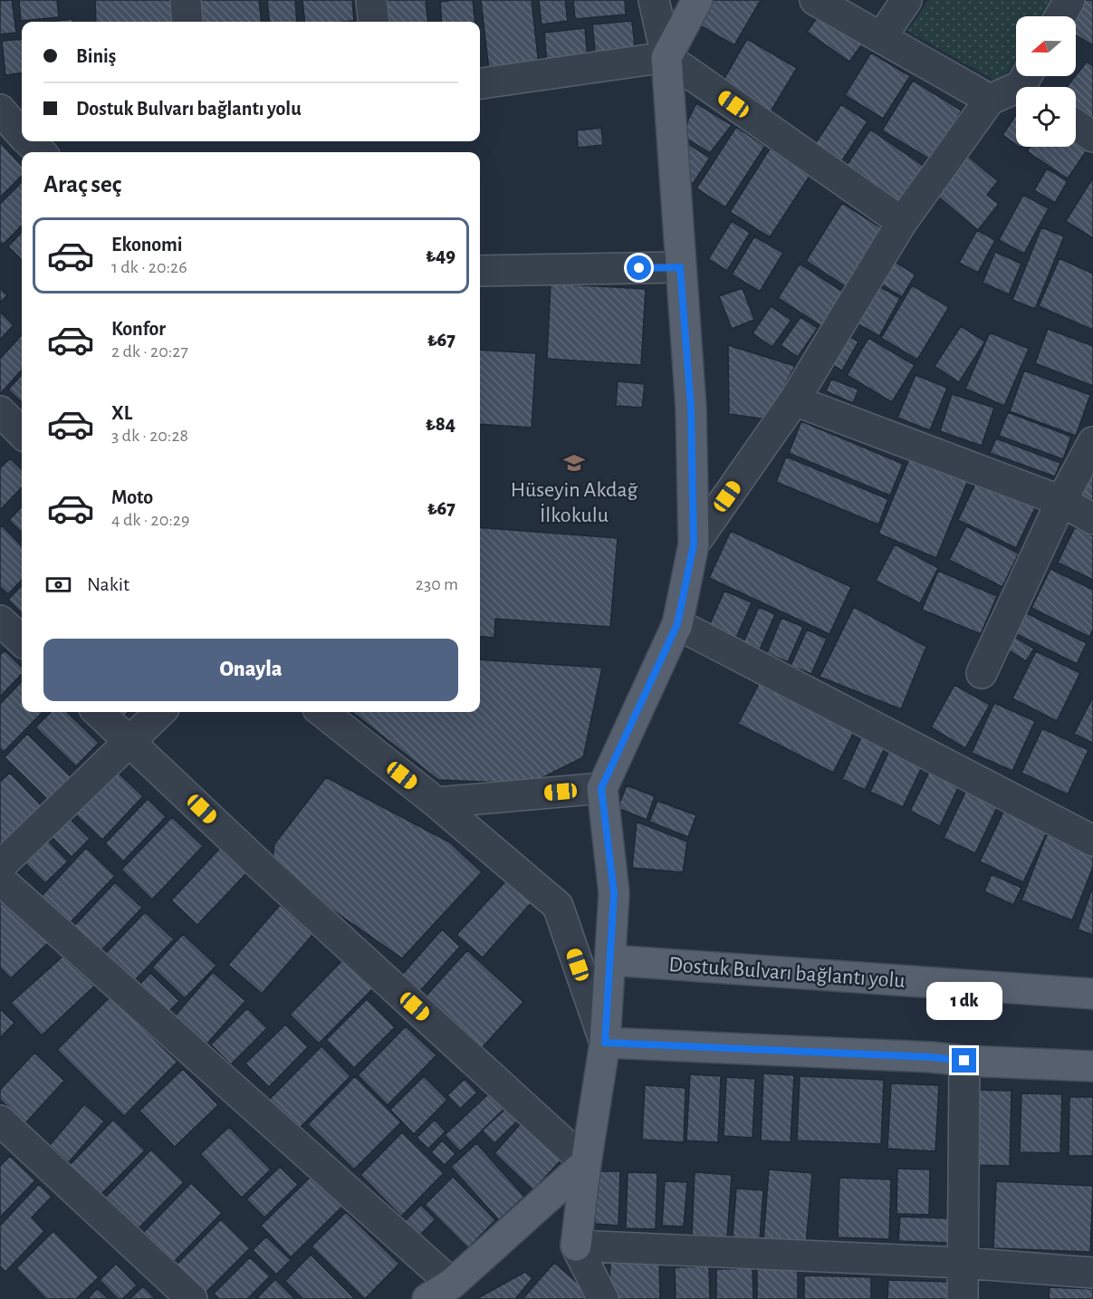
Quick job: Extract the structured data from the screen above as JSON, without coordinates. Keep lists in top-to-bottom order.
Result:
{
  "streets": {
    "main road": ["Dostuk Bulvarı bağlantı yolu"]
  },
  "places": {
    "school or university": ["Hüseyin Akdağ İlkokulu"]
  },
  "north": "left",
  "page": {
    "banner": ["Biniş", "Dostuk Bulvarı bağlantı yolu"],
    "heading": "Araç seç",
    "list": [
      {
        "name": "Ekonomi",
        "note": "1 dk · 20:26",
        "value": "₺49"
      },
      {
        "name": "Konfor",
        "note": "2 dk · 20:27",
        "value": "₺67"
      },
      {
        "name": "XL",
        "note": "3 dk · 20:28",
        "value": "₺84"
      },
      {
        "name": "Moto",
        "note": "4 dk · 20:29",
        "value": "₺67"
      }
    ],
    "pay": ["Nakit", "230 m"],
    "buttons": "Onayla",
    "bubble": "1 dk"
  }
}
